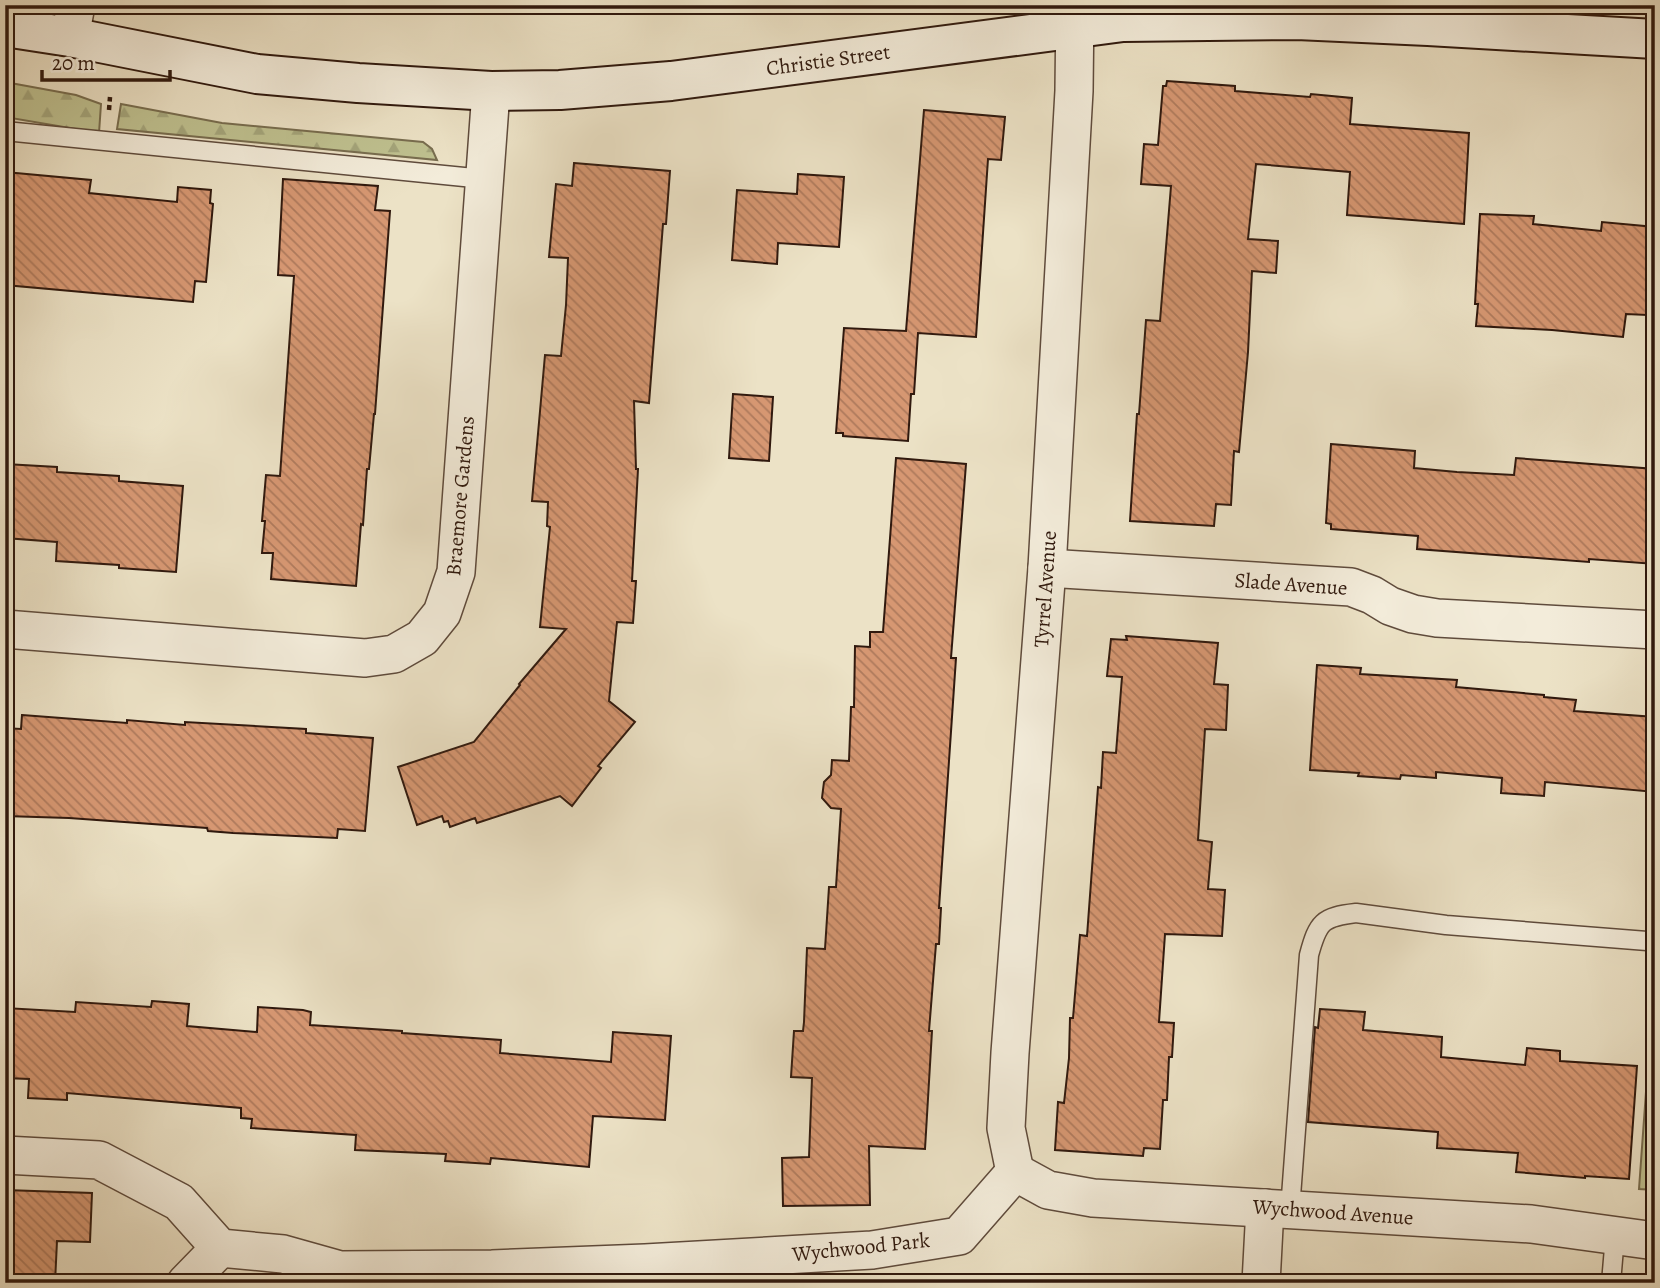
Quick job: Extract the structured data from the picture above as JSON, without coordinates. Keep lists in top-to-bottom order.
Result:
{
  "streets": {
    "street": [
      "Christie Street",
      "Braemore Gardens",
      "Slade Avenue",
      "Tyrrel Avenue",
      "Wychwood Avenue",
      "Wychwood Park"
    ]
  },
  "crossings": [
    ["Christie Street", "Braemore Gardens"],
    ["Christie Street", "Tyrrel Avenue"],
    ["Slade Avenue", "Tyrrel Avenue"],
    ["Tyrrel Avenue", "Wychwood Avenue"],
    ["Tyrrel Avenue", "Wychwood Park"],
    ["Wychwood Avenue", "Wychwood Park"]
  ],
  "scale_bar": "20 m"
}
